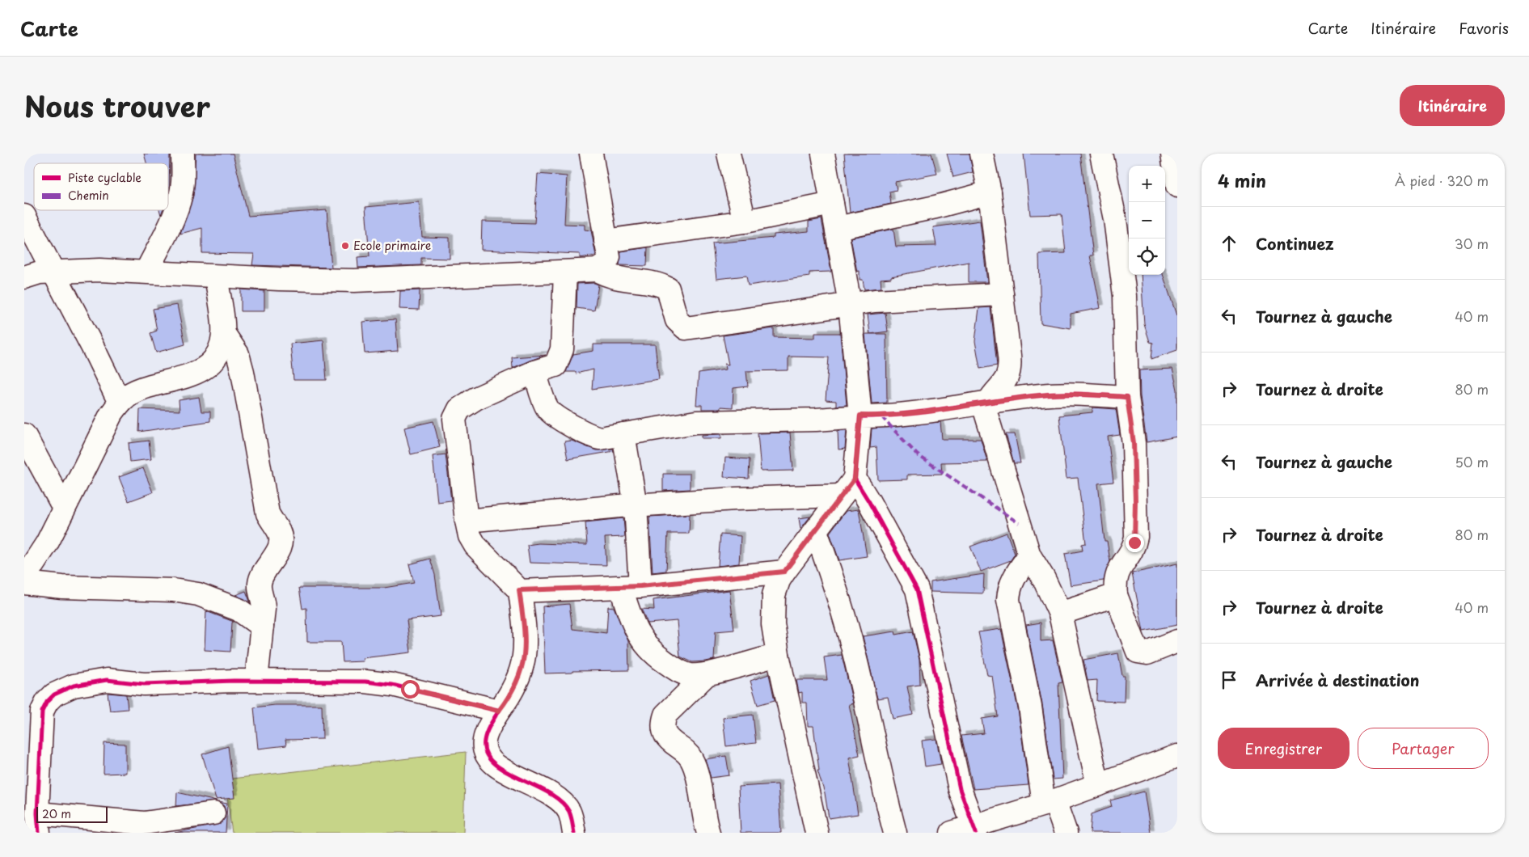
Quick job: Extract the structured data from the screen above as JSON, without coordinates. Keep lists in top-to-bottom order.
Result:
{
  "places": ["Ecole primaire"],
  "legend": ["Piste cyclable", "Chemin"],
  "scale_bar": "20 m",
  "page": {
    "header": "Carte",
    "nav": ["Carte", "Itinéraire", "Favoris"],
    "title": "Nous trouver",
    "buttons": [
      "Itinéraire",
      ["Enregistrer", "Partager"]
    ],
    "heading": ["4 min", "À pied · 320 m"],
    "map_buttons": ["+", "−"],
    "list": [
      ["Continuez", "30 m"],
      ["Tournez à gauche", "40 m"],
      ["Tournez à droite", "80 m"],
      ["Tournez à gauche", "50 m"],
      ["Tournez à droite", "80 m"],
      ["Tournez à droite", "40 m"],
      "Arrivée à destination"
    ],
    "scale": "20 m"
  }
}
